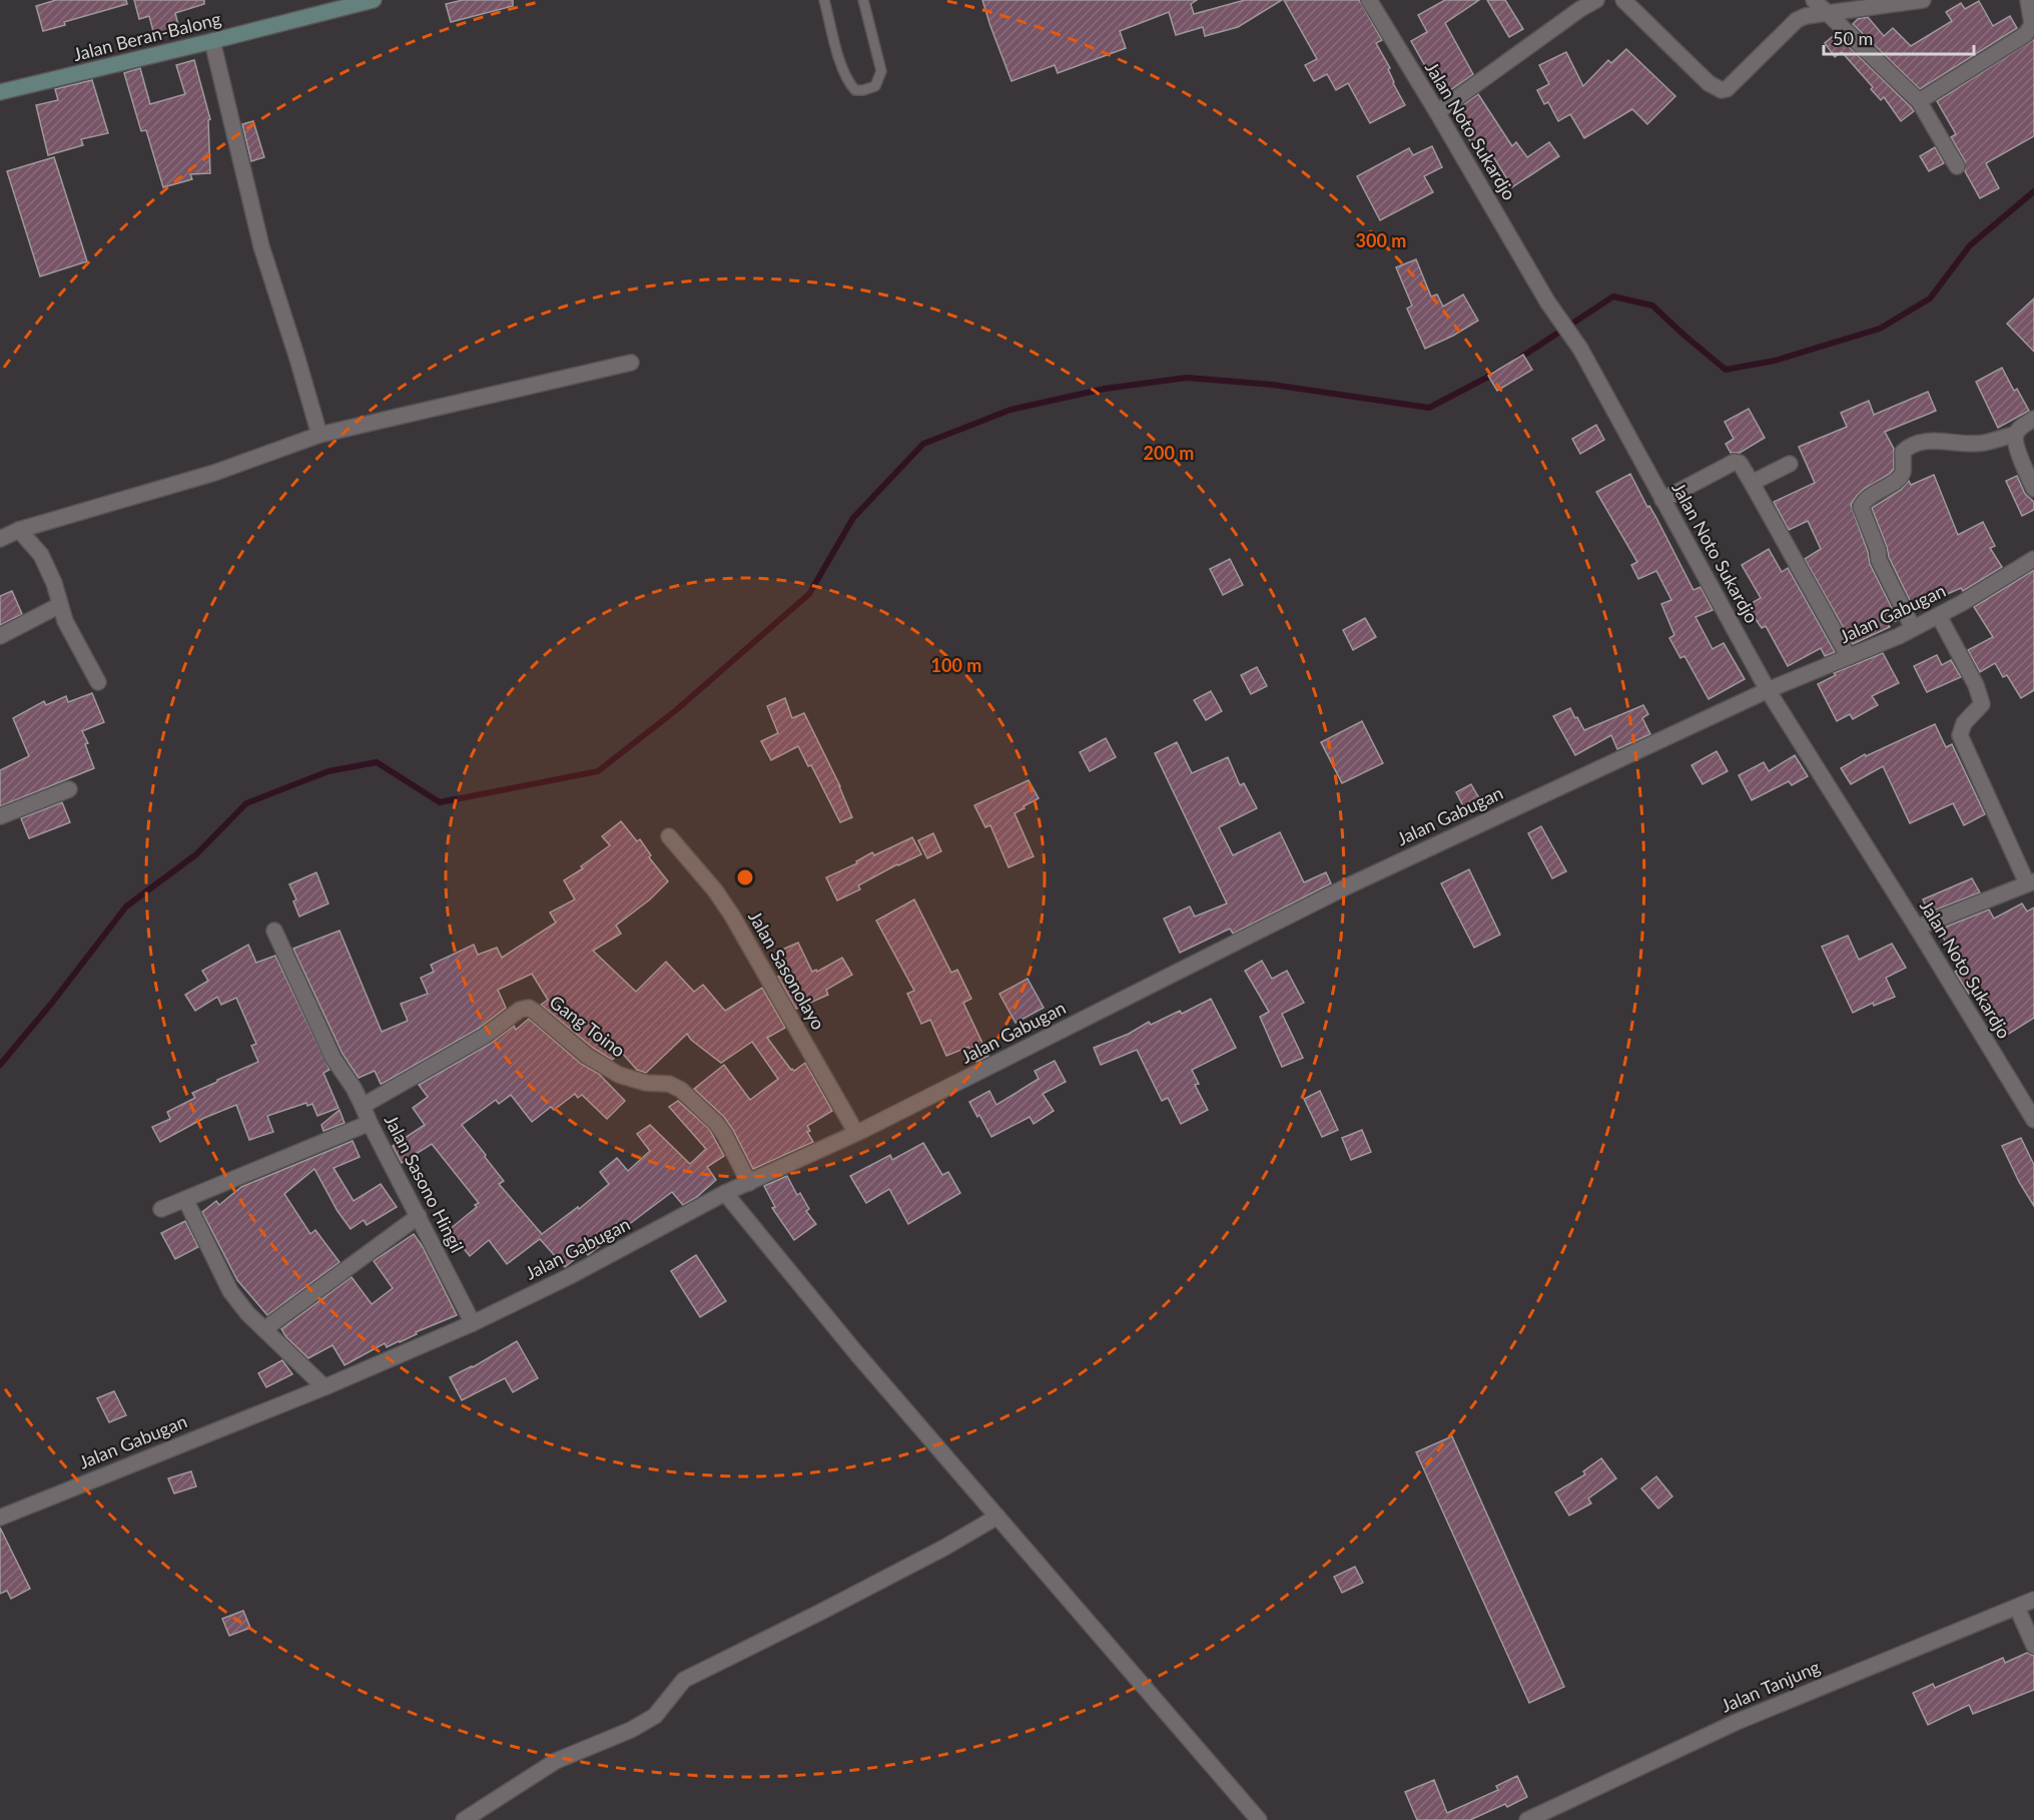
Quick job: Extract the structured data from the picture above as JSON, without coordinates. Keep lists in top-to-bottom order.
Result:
{
  "streets": {
    "main road": ["Jalan Beran-Balong"],
    "street": [
      "Jalan Noto Sukardjo",
      "Jalan Gabugan",
      "Jalan Sasonolayo",
      "Gang Toino",
      "Jalan Sasono Hingil",
      "Jalan Tanjung"
    ]
  },
  "crossings": [
    ["Jalan Noto Sukardjo", "Jalan Gabugan"],
    ["Jalan Gabugan", "Jalan Sasonolayo"],
    ["Jalan Gabugan", "Gang Toino"],
    ["Jalan Gabugan", "Jalan Sasono Hingil"],
    ["Gang Toino", "Jalan Sasono Hingil"]
  ],
  "scale_bar": "50 m",
  "rings": ["300 m", "200 m", "100 m"]
}
